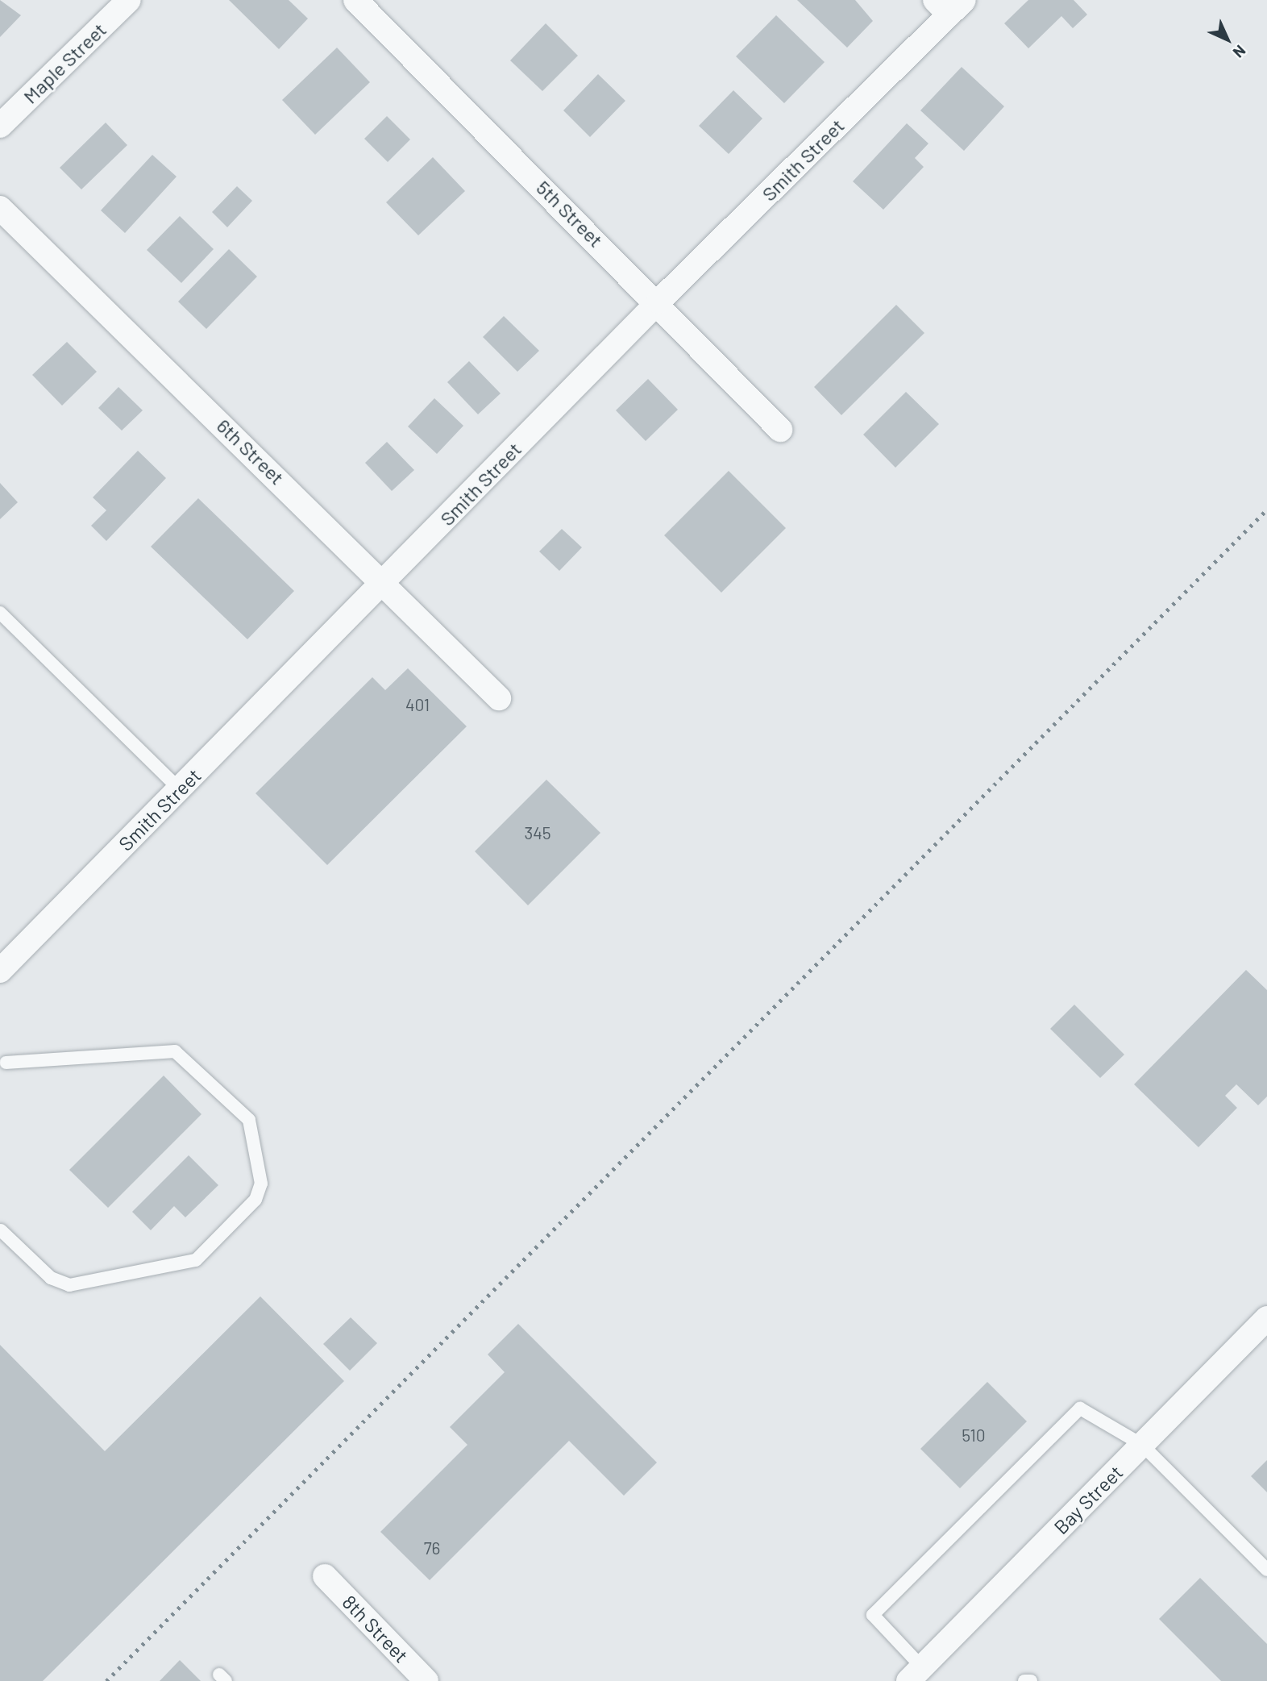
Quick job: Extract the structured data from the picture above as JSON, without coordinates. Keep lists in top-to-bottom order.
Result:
{
  "streets": {
    "street": [
      "Maple Street",
      "Smith Street",
      "5th Street",
      "6th Street",
      "Bay Street",
      "8th Street"
    ]
  },
  "crossings": [
    ["Smith Street", "5th Street"],
    ["Smith Street", "6th Street"]
  ],
  "house_numbers": [
    "401",
    "345",
    "510",
    "76"
  ],
  "north": "bottom right"
}
